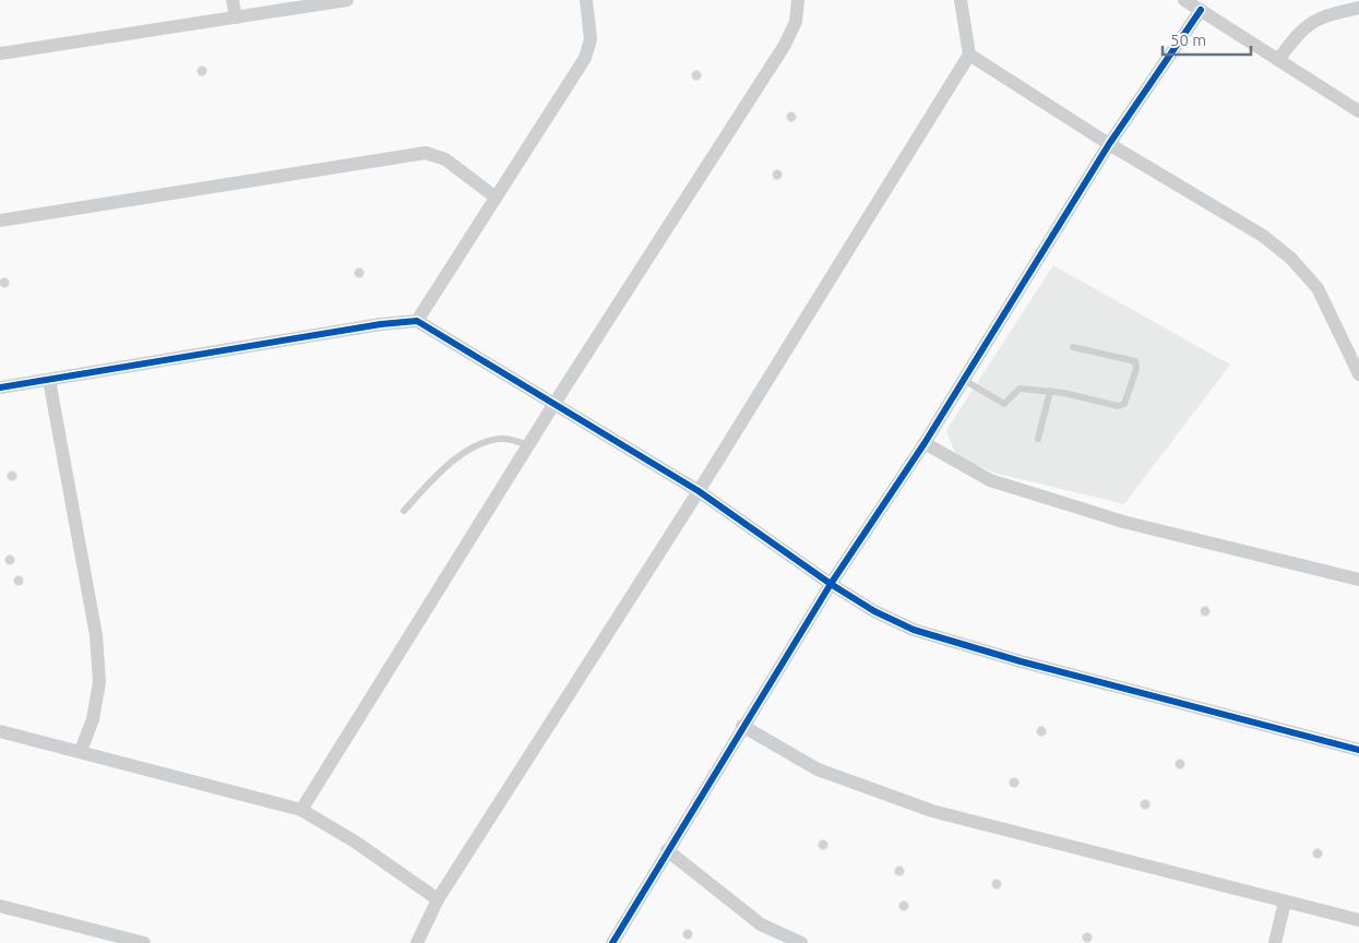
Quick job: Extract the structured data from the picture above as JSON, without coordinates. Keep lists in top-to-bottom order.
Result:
{
  "scale_bar": "50 m"
}
